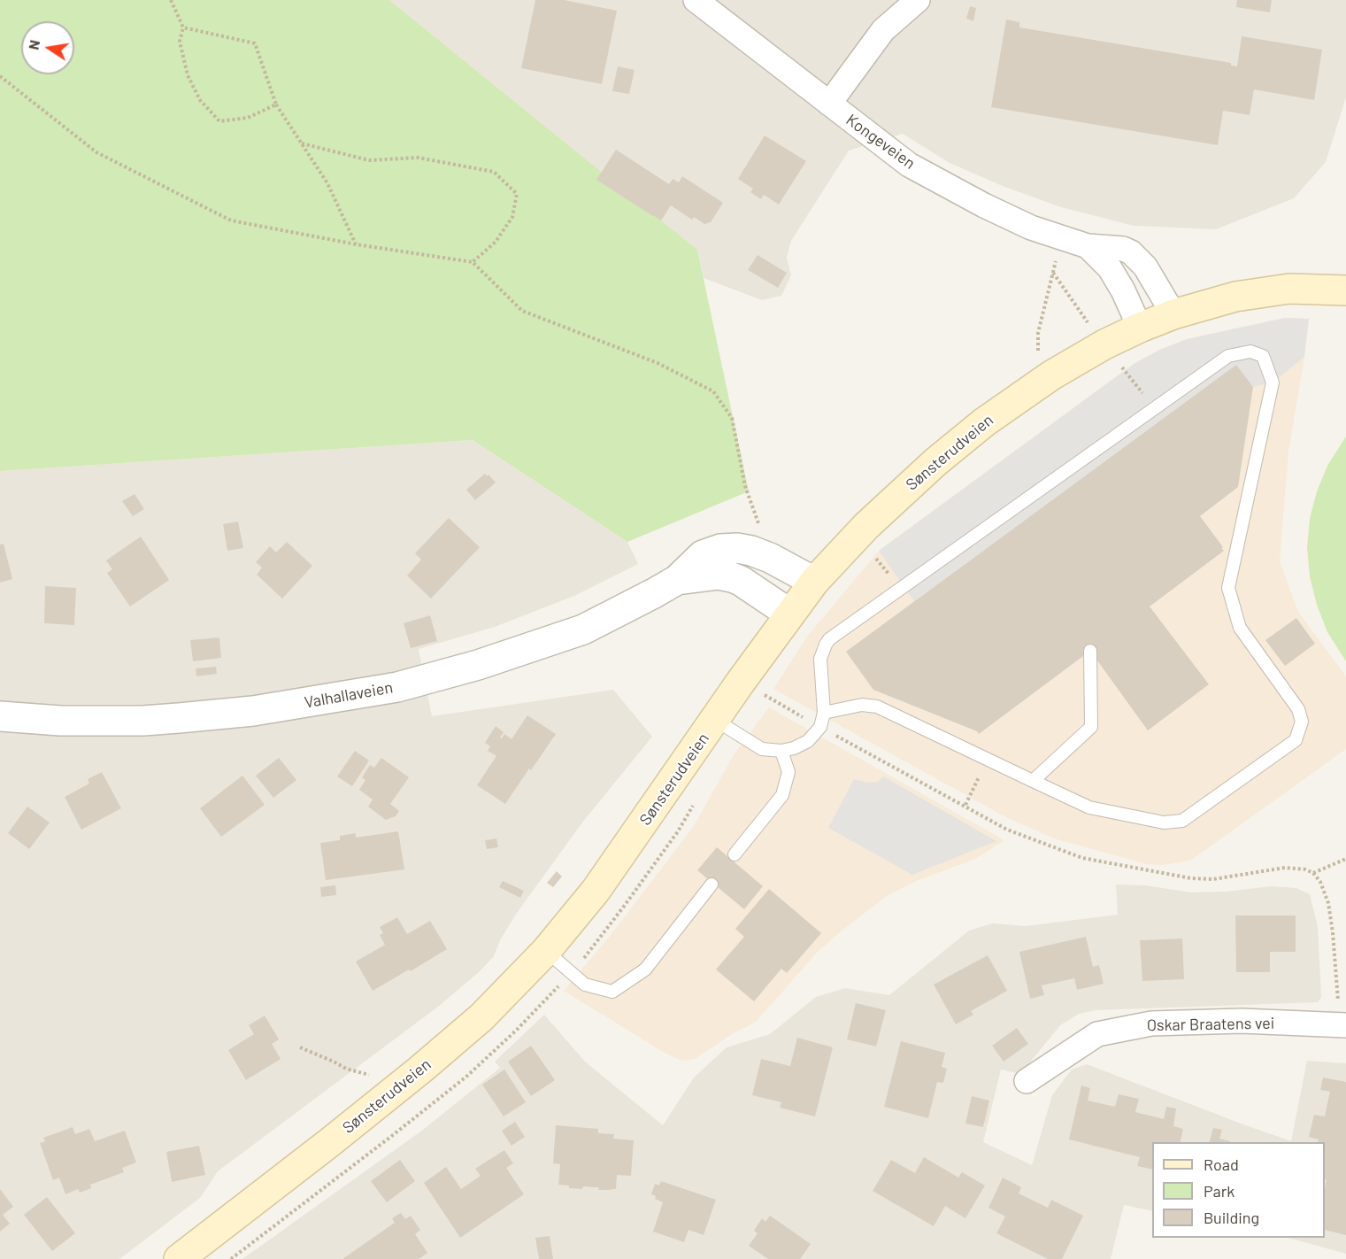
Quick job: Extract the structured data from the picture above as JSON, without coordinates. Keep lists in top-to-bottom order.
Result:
{
  "streets": {
    "main road": ["Sønsterudveien"],
    "street": ["Kongeveien", "Valhallaveien", "Oskar Braatens vei"]
  },
  "crossings": [
    ["Kongeveien", "Sønsterudveien"],
    ["Sønsterudveien", "Valhallaveien"]
  ],
  "legend": ["Road", "Park", "Building"],
  "north": "left"
}
